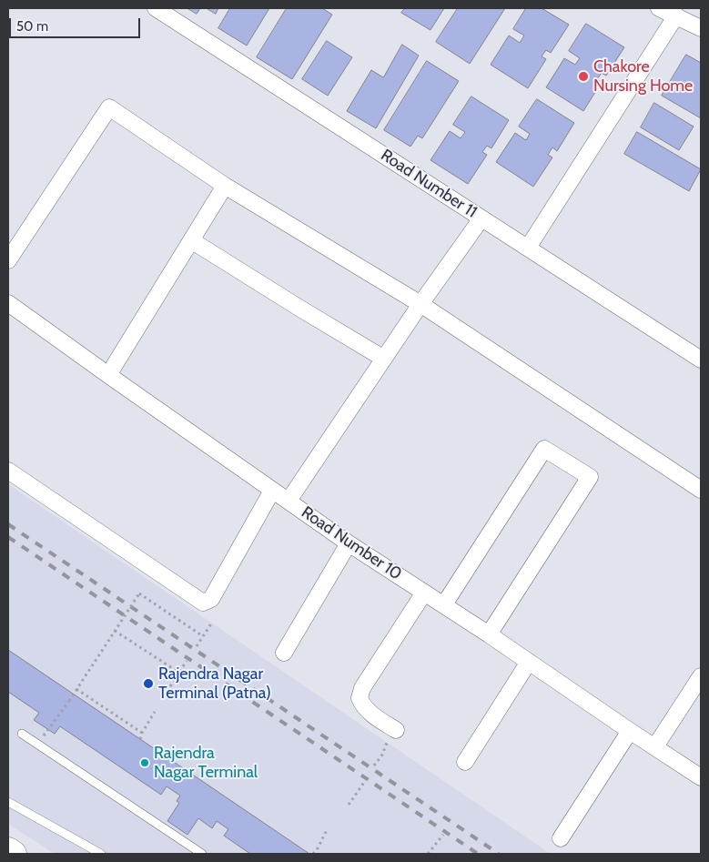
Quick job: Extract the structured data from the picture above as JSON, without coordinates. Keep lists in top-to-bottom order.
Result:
{
  "streets": {
    "street": ["Road Number 11", "Road Number 10"]
  },
  "places": ["Chakore Nursing Home", "Rajendra Nagar Terminal (Patna)", "Rajendra Nagar Terminal"],
  "scale_bar": "50 m"
}
